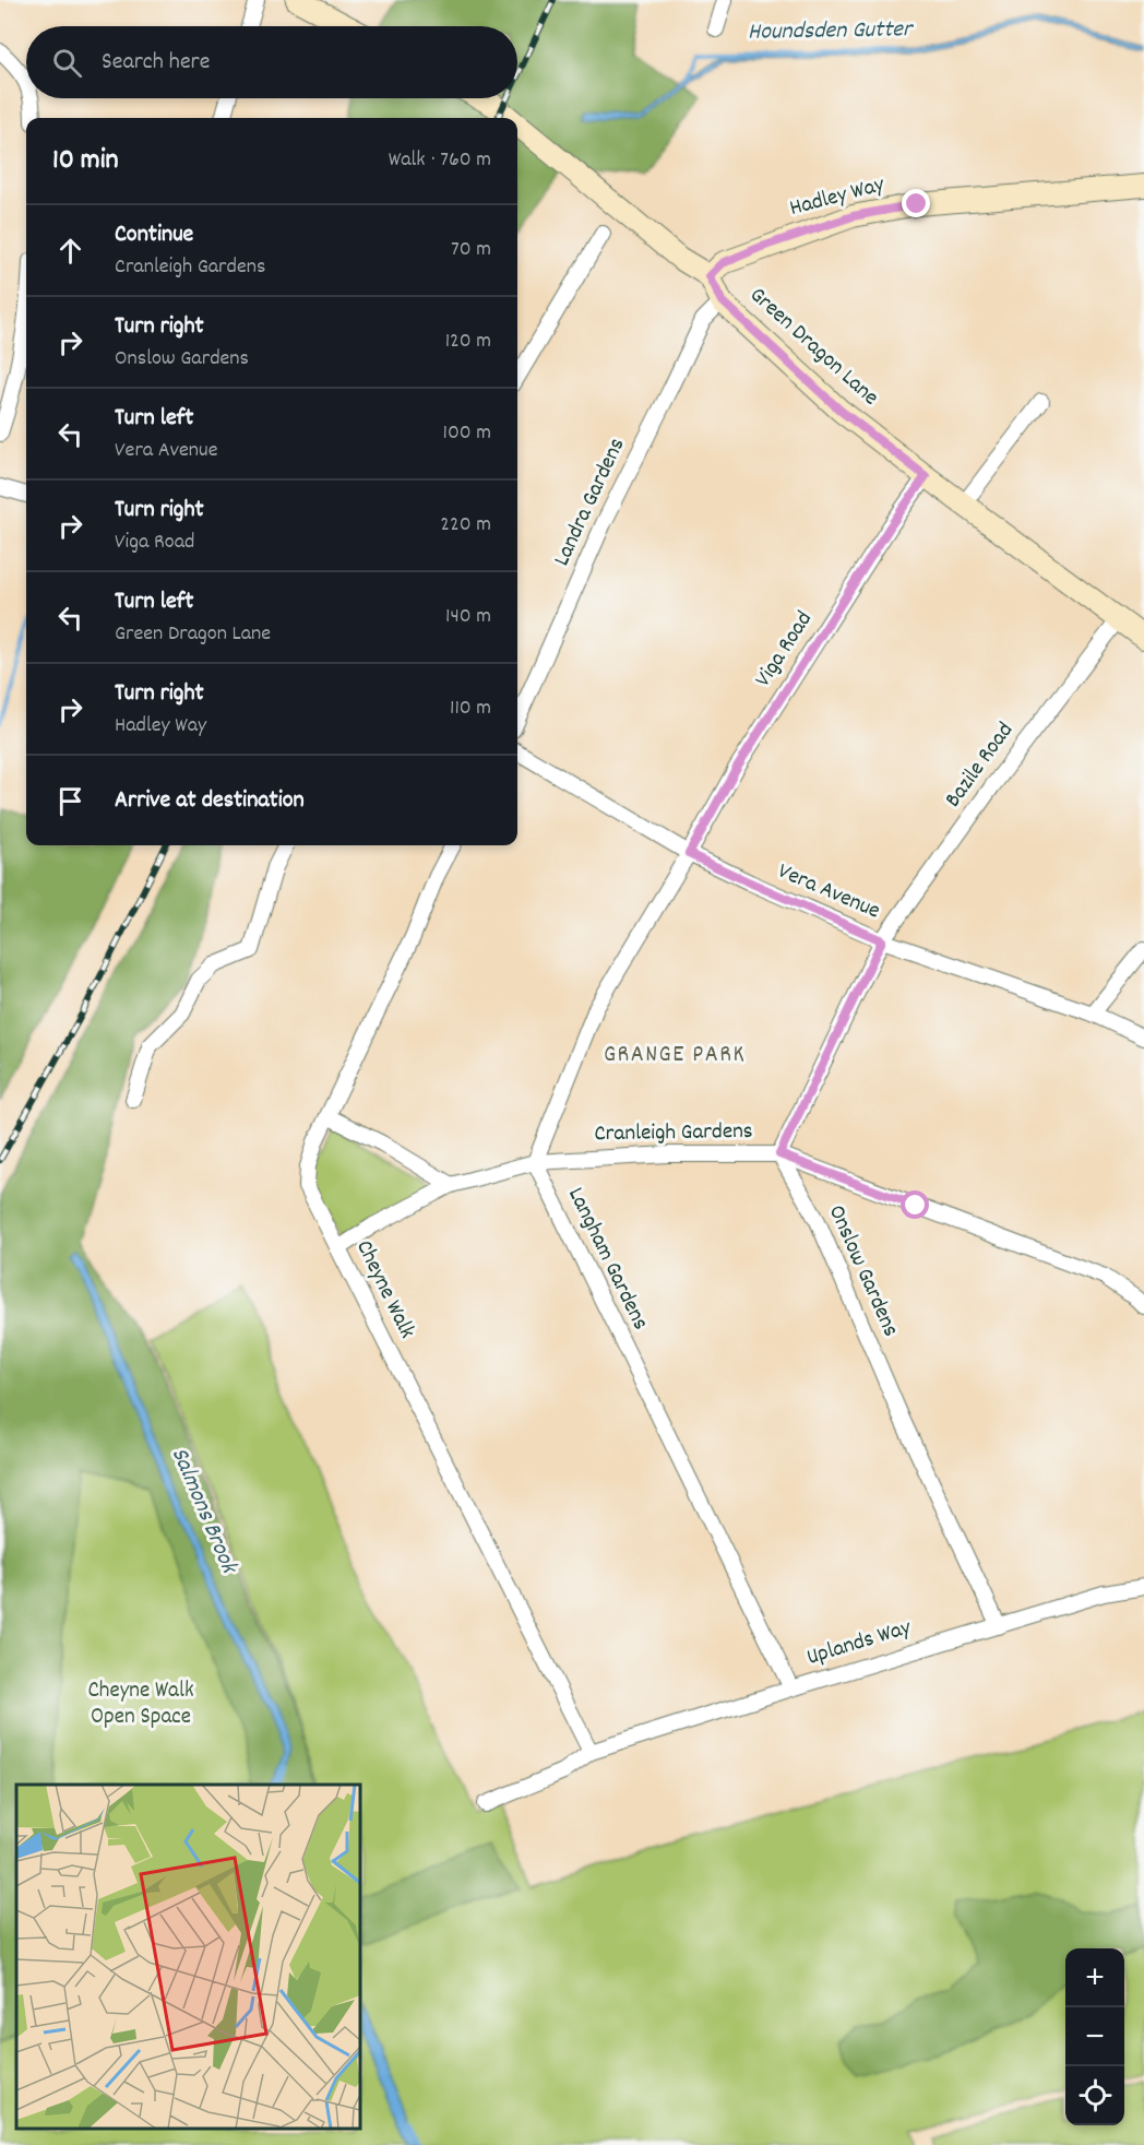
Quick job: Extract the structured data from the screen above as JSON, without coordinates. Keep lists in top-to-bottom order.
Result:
{
  "streets": {
    "street": [
      "Hadley Way",
      "Green Dragon Lane",
      "Landra Gardens",
      "Viga Road",
      "Bazile Road",
      "Vera Avenue",
      "Cranleigh Gardens",
      "Langham Gardens",
      "Onslow Gardens",
      "Cheyne Walk",
      "Uplands Way"
    ]
  },
  "crossings": [
    ["Hadley Way", "Green Dragon Lane"],
    ["Green Dragon Lane", "Landra Gardens"],
    ["Green Dragon Lane", "Viga Road"],
    ["Green Dragon Lane", "Bazile Road"],
    ["Viga Road", "Vera Avenue"],
    ["Bazile Road", "Vera Avenue"],
    ["Cranleigh Gardens", "Langham Gardens"],
    ["Cranleigh Gardens", "Onslow Gardens"],
    ["Cranleigh Gardens", "Cheyne Walk"],
    ["Langham Gardens", "Uplands Way"],
    ["Onslow Gardens", "Uplands Way"],
    ["Cheyne Walk", "Uplands Way"]
  ],
  "districts": ["GRANGE PARK"],
  "water": ["Houndsden Gutter", "Salmons Brook"],
  "parks": ["Cheyne Walk Open Space"],
  "page": {
    "search": "Search here",
    "heading": ["10 min", "Walk · 760 m"],
    "list": [
      ["Continue", "Cranleigh Gardens", "70 m"],
      ["Turn right", "Onslow Gardens", "120 m"],
      ["Turn left", "Vera Avenue", "100 m"],
      ["Turn right", "Viga Road", "220 m"],
      ["Turn left", "Green Dragon Lane", "140 m"],
      ["Turn right", "Hadley Way", "110 m"],
      "Arrive at destination"
    ],
    "map_buttons": ["+", "−"]
  }
}
